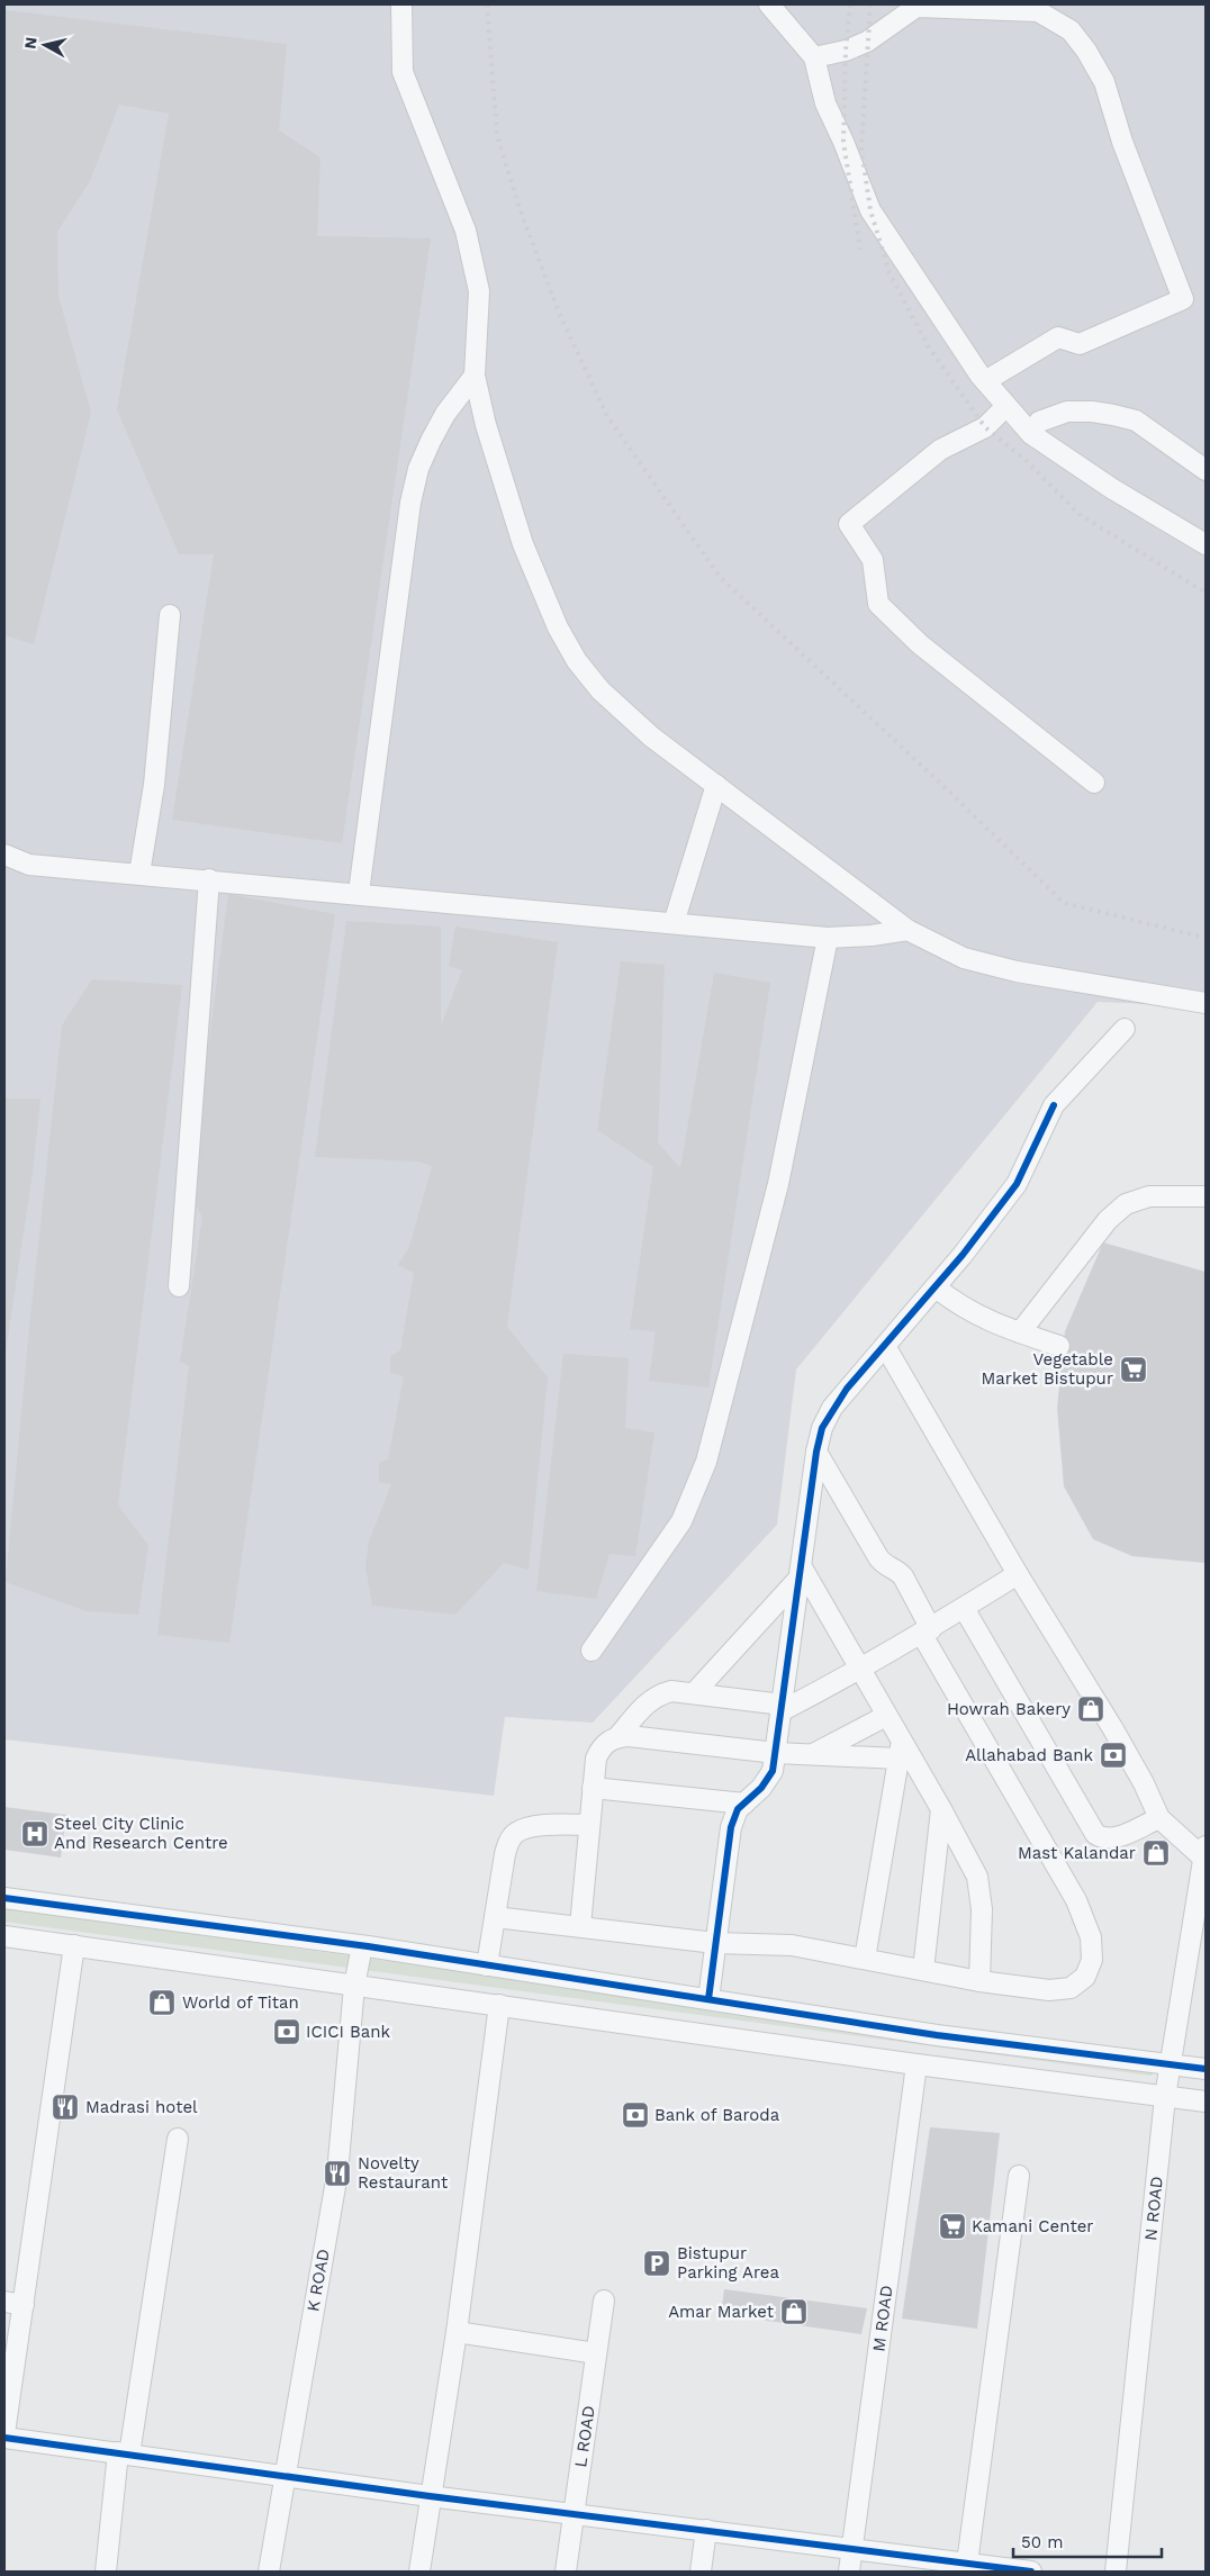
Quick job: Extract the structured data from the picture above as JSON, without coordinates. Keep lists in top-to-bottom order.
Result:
{
  "streets": {
    "street": [
      "N ROAD",
      "K ROAD",
      "M ROAD",
      "L ROAD"
    ]
  },
  "places": {
    "supermarket": ["Vegetable Market Bistupur", "Kamani Center"],
    "shop": [
      "Howrah Bakery",
      "Mast Kalandar",
      "World of Titan",
      "Amar Market"
    ],
    "bank": ["Allahabad Bank", "ICICI Bank", "Bank of Baroda"],
    "hospital": ["Steel City Clinic And Research Centre"],
    "restaurant": ["Madrasi hotel", "Novelty Restaurant"],
    "parking": ["Bistupur Parking Area"]
  },
  "scale_bar": "50 m",
  "north": "left"
}
